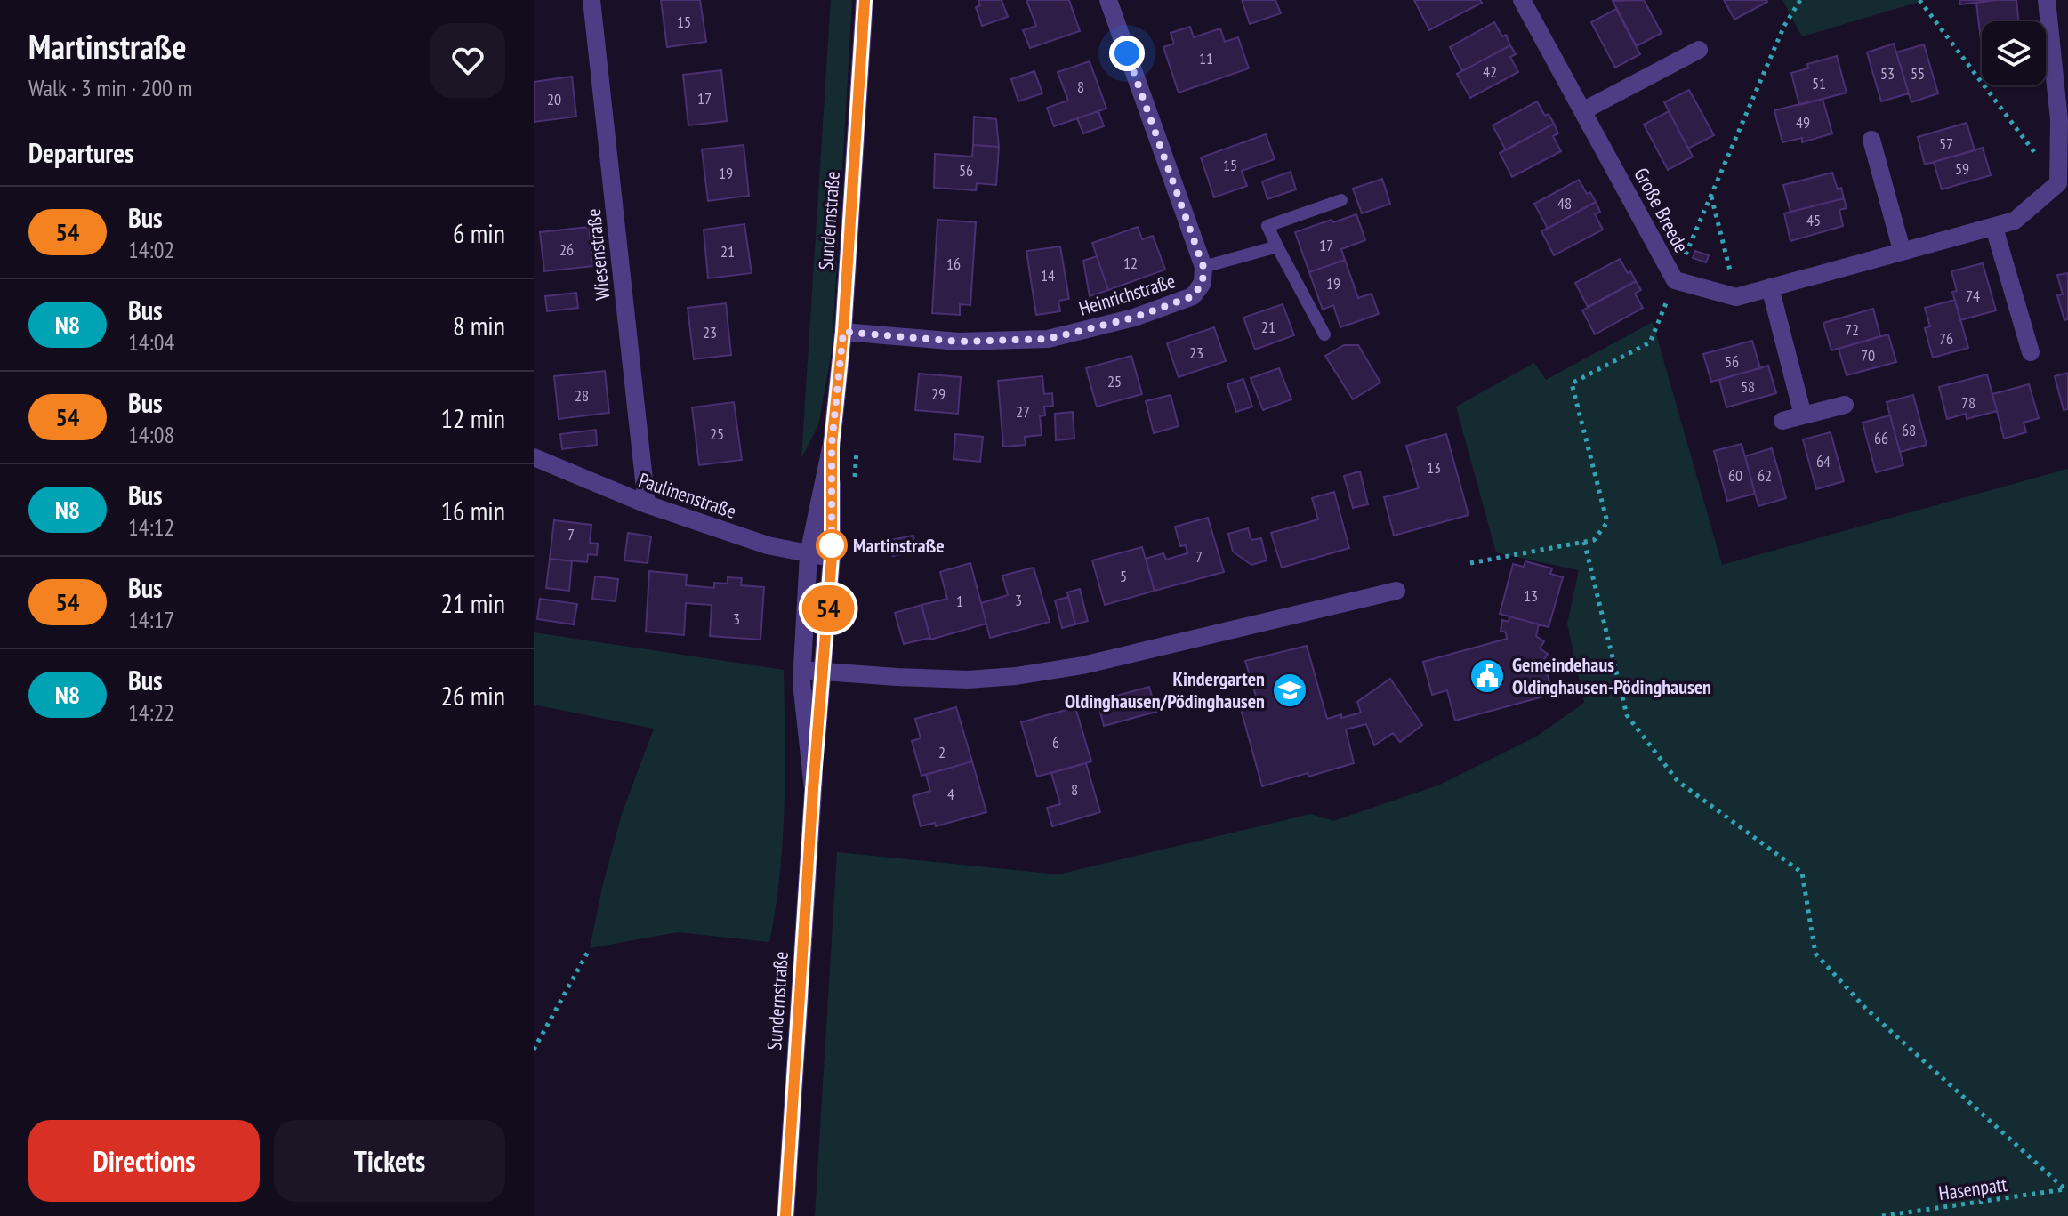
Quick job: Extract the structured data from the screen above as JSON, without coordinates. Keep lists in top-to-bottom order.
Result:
{
  "streets": {
    "street": [
      "Große Breede",
      "Sundernstraße",
      "Wiesenstraße",
      "Heinrichstraße",
      "Paulinenstraße"
    ],
    "path": ["Hasenpatt"]
  },
  "crossings": [
    ["Sundernstraße", "Heinrichstraße"],
    ["Sundernstraße", "Paulinenstraße"],
    ["Wiesenstraße", "Paulinenstraße"]
  ],
  "places": {
    "other": ["Martinstraße"],
    "public building": ["Gemeindehaus Oldinghausen-Pödinghausen"],
    "school or university": ["Kindergarten Oldinghausen/Pödinghausen"]
  },
  "lines": ["bus line 54"],
  "house_numbers": [
    "15",
    "11",
    "42",
    "53",
    "55",
    "51",
    "8",
    "17",
    "20",
    "49",
    "57",
    "15",
    "59",
    "56",
    "19",
    "48",
    "45",
    "17",
    "26",
    "21",
    "12",
    "16",
    "14",
    "19",
    "74",
    "21",
    "72",
    "23",
    "76",
    "23",
    "70",
    "56",
    "25",
    "58",
    "29",
    "28",
    "78",
    "27",
    "68",
    "25",
    "66",
    "64",
    "13",
    "60",
    "62",
    "7",
    "7",
    "5",
    "13",
    "3",
    "1",
    "3",
    "6",
    "2",
    "8",
    "4"
  ],
  "page": {
    "heading": [
      ["Martinstraße", "Walk · 3 min · 200 m"],
      "Departures"
    ],
    "on_map": "54",
    "list": [
      {
        "mark": "54",
        "name": "Bus",
        "note": "14:02",
        "value": "6 min"
      },
      {
        "mark": "N8",
        "name": "Bus",
        "note": "14:04",
        "value": "8 min"
      },
      {
        "mark": "54",
        "name": "Bus",
        "note": "14:08",
        "value": "12 min"
      },
      {
        "mark": "N8",
        "name": "Bus",
        "note": "14:12",
        "value": "16 min"
      },
      {
        "mark": "54",
        "name": "Bus",
        "note": "14:17",
        "value": "21 min"
      },
      {
        "mark": "N8",
        "name": "Bus",
        "note": "14:22",
        "value": "26 min"
      }
    ],
    "buttons": ["Directions", "Tickets"]
  }
}
